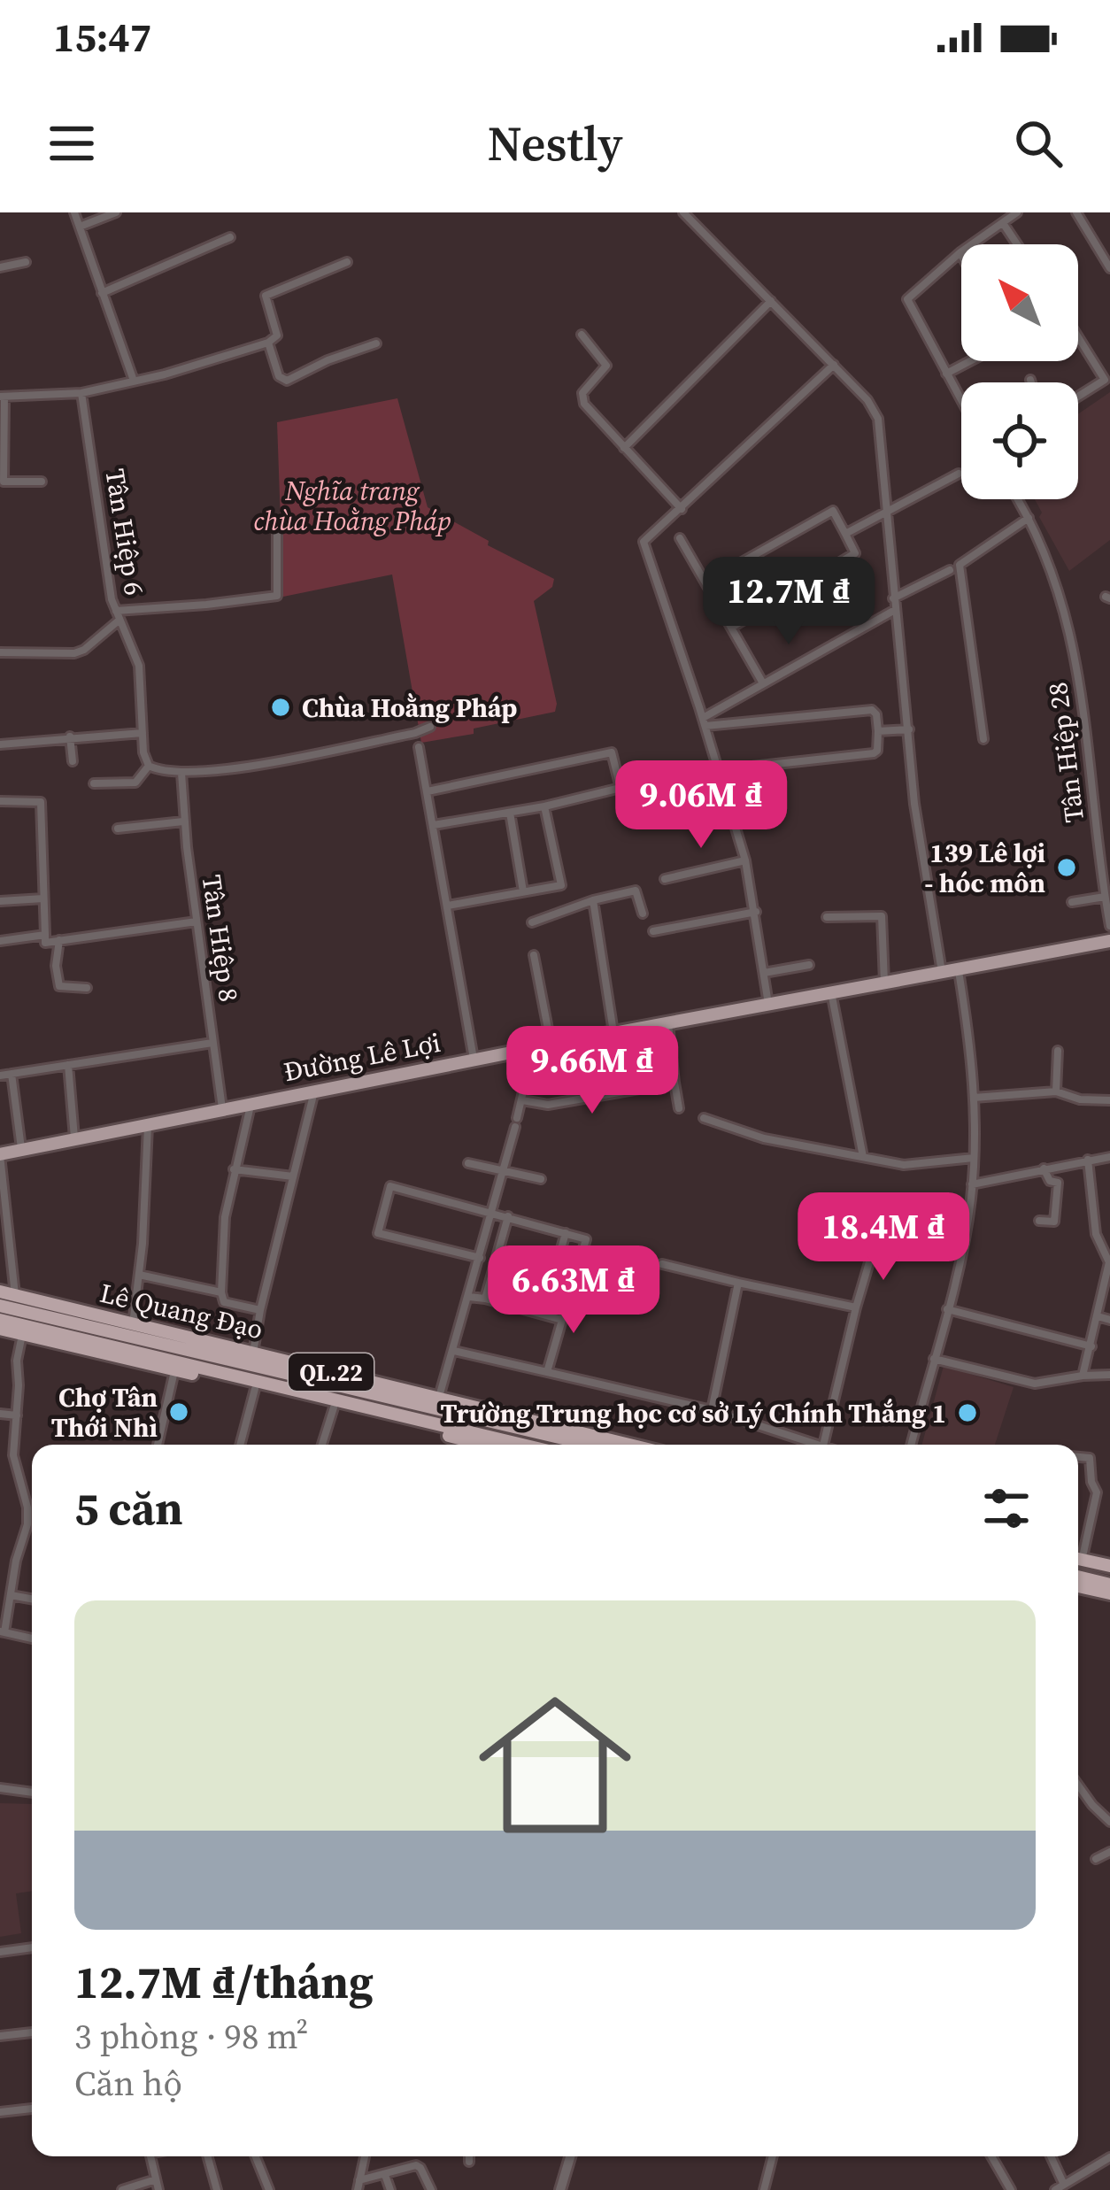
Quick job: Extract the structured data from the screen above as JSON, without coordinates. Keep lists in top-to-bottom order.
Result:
{
  "streets": {
    "highway": ["Lê Quang Đạo", "QL.22"],
    "main road": ["Đường Lê Lợi"],
    "street": ["Tân Hiệp 6", "Tân Hiệp 28", "Tân Hiệp 8"]
  },
  "crossings": [
    ["Tân Hiệp 8", "Đường Lê Lợi"]
  ],
  "parks": ["Nghĩa trang chùa Hoằng Pháp"],
  "places": [
    "Chùa Hoằng Pháp",
    "139 Lê lợi - hóc môn",
    "Chợ Tân Thới Nhì",
    "Trường Trung học cơ sở Lý Chính Thắng 1"
  ],
  "north": "top left",
  "page": {
    "status": "15:47",
    "header": "Nestly",
    "price": [
      "12.7M ₫",
      "9.06M ₫",
      "9.66M ₫",
      "18.4M ₫",
      "6.63M ₫"
    ],
    "heading": "5 căn",
    "list": [
      {
        "name": "12.7M ₫/tháng",
        "note": "3 phòng · 98 m² · Căn hộ"
      }
    ]
  }
}
